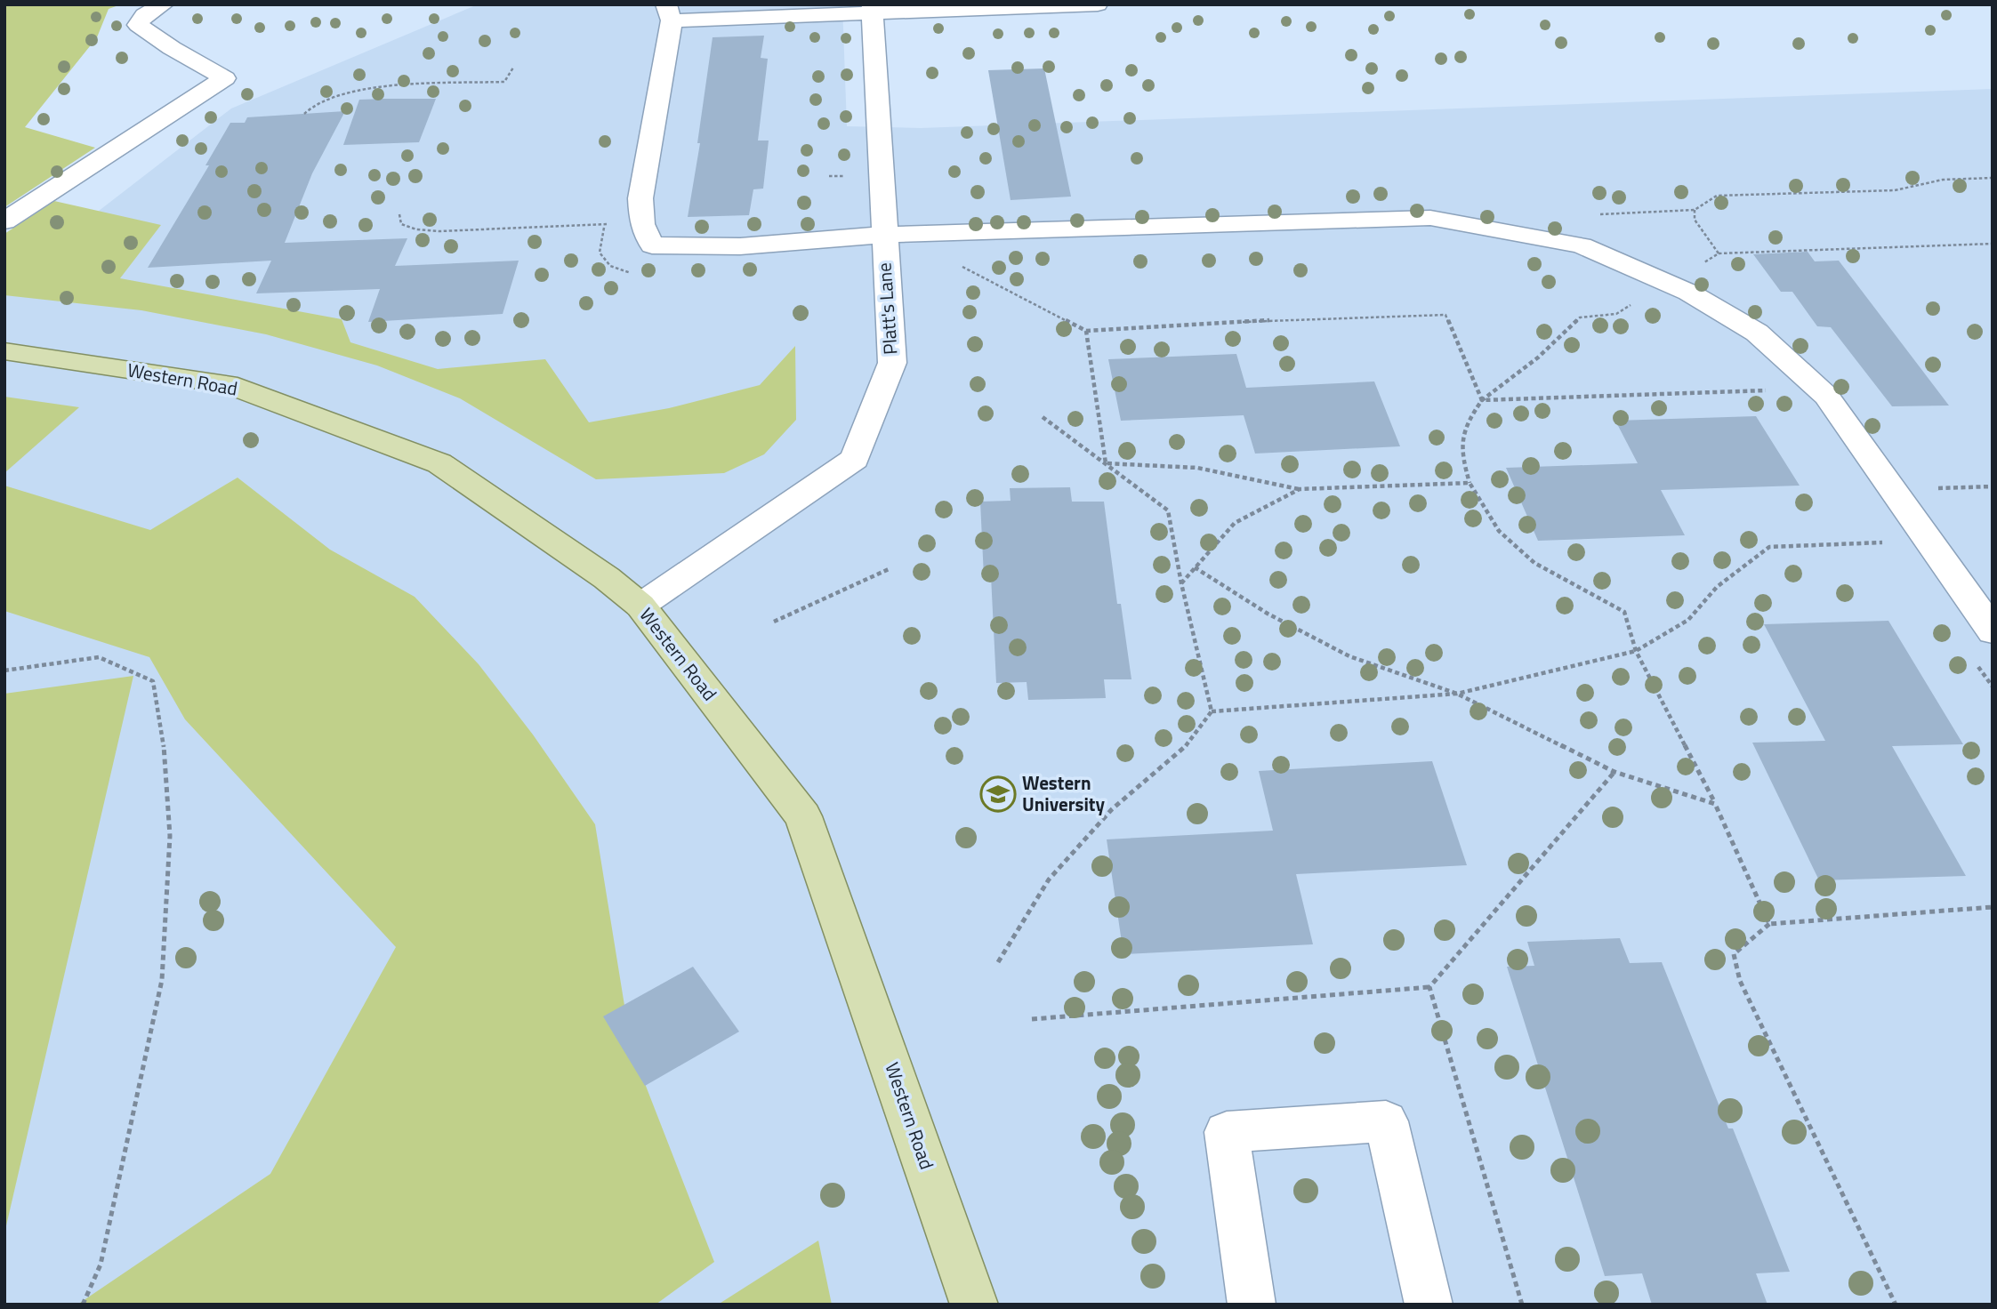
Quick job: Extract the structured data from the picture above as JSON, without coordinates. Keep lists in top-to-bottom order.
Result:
{
  "streets": {
    "main road": ["Western Road"],
    "street": ["Platt's Lane"]
  },
  "crossings": [
    ["Platt's Lane", "Western Road"]
  ],
  "places": {
    "school or university": ["Western University"]
  }
}
